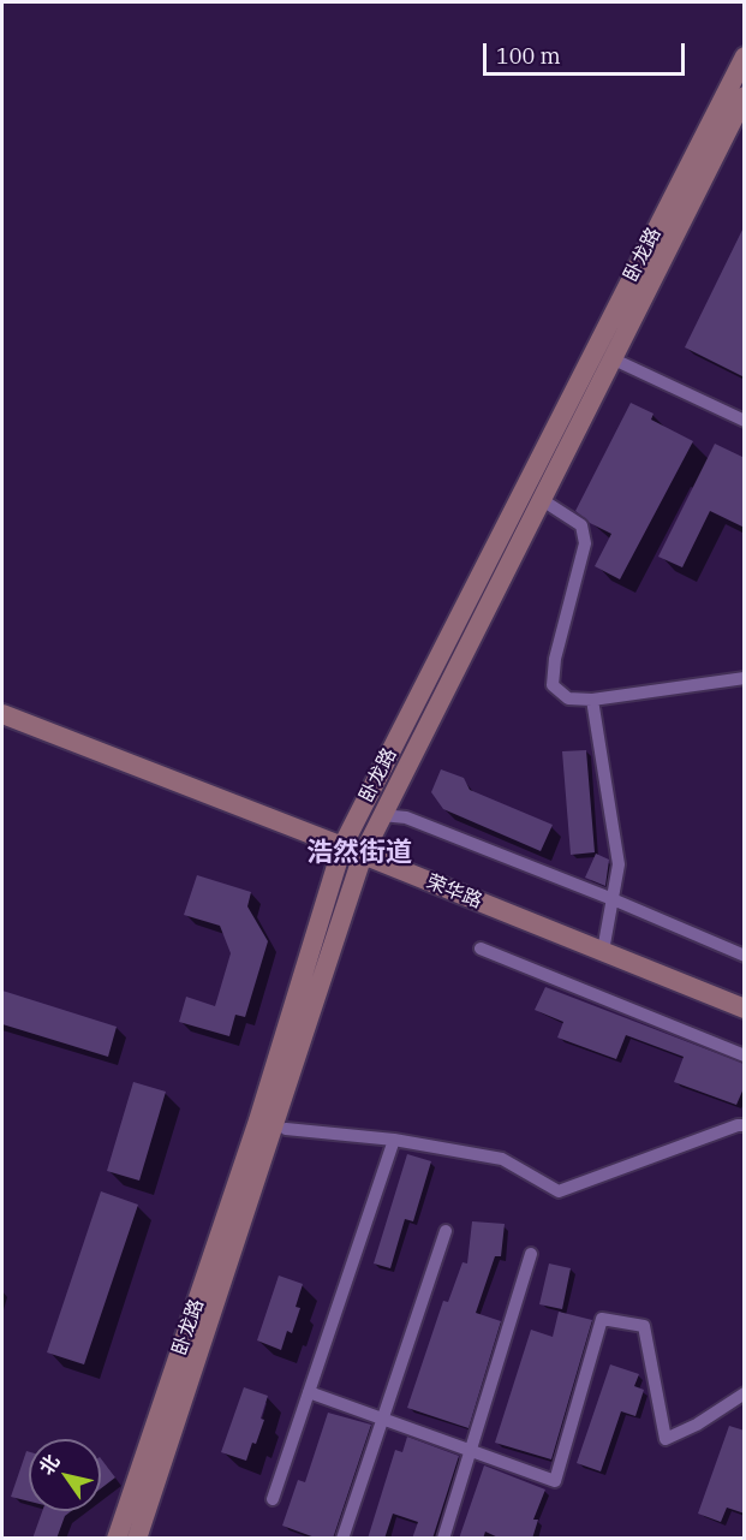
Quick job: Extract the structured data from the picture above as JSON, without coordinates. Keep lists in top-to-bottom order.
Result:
{
  "streets": {
    "main road": ["卧龙路", "荣华路"]
  },
  "crossings": [
    ["卧龙路", "荣华路"]
  ],
  "districts": ["浩然街道"],
  "scale_bar": "100 m",
  "north": "top left"
}
